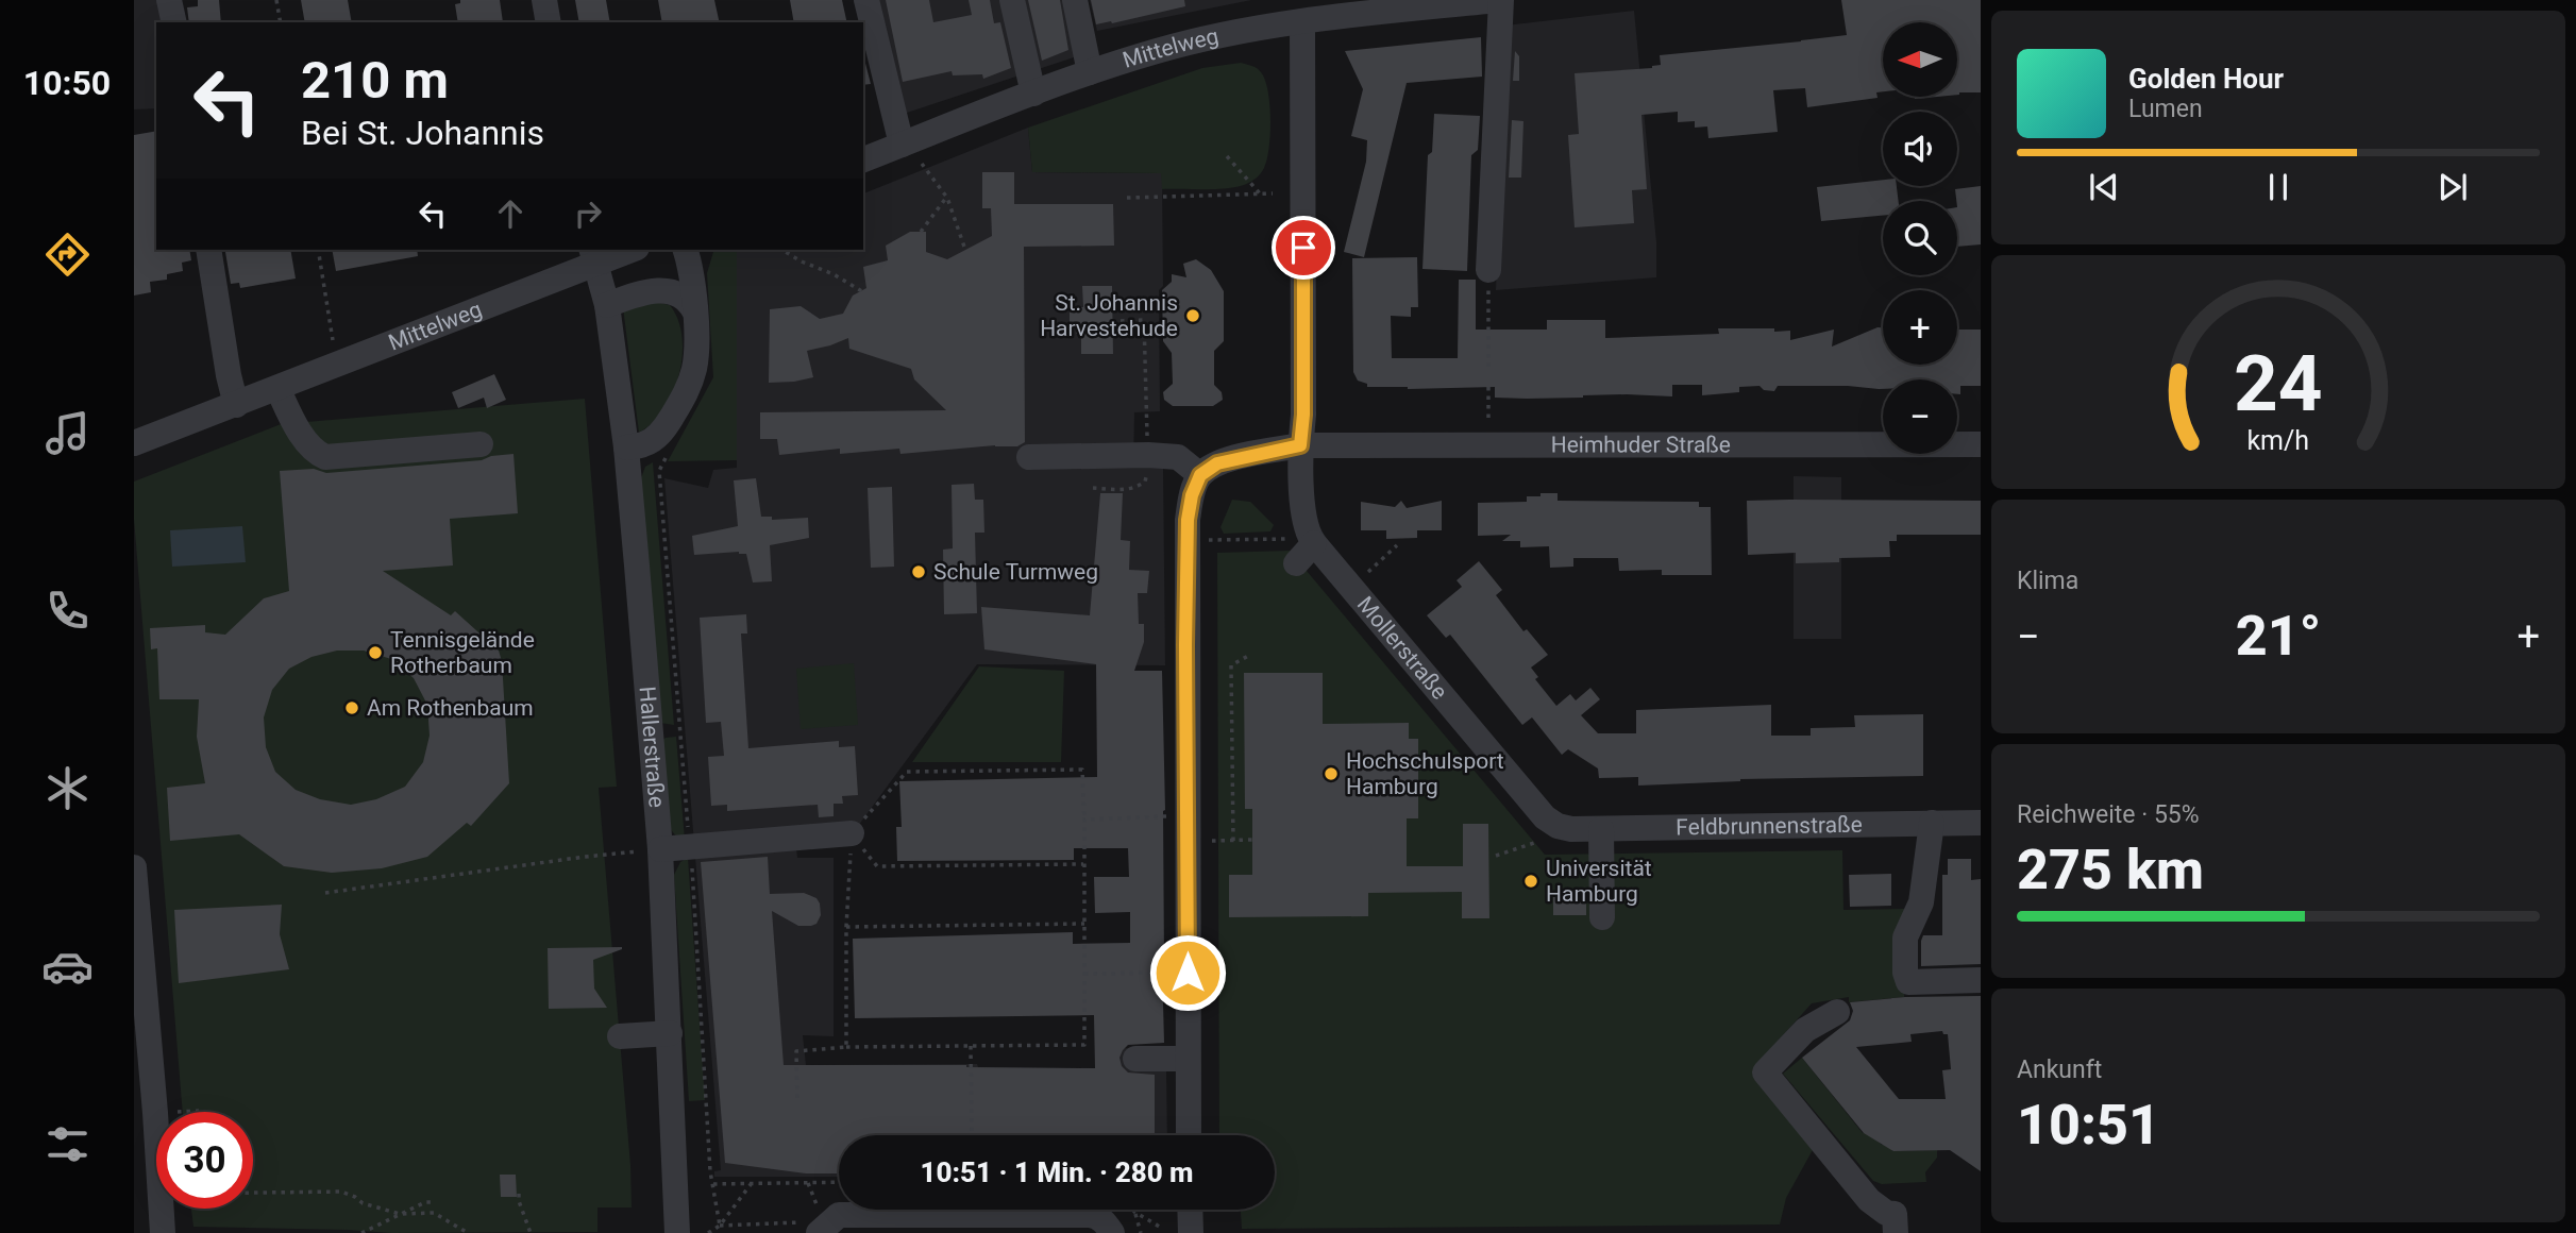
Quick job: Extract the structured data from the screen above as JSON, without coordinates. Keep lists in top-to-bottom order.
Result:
{
  "streets": {
    "street": [
      "Mittelweg",
      "Heimhuder Straße",
      "Mollerstraße",
      "Hallerstraße",
      "Feldbrunnenstraße"
    ]
  },
  "crossings": [
    ["Mittelweg", "Mollerstraße"],
    ["Mittelweg", "Hallerstraße"],
    ["Heimhuder Straße", "Mollerstraße"],
    ["Mollerstraße", "Feldbrunnenstraße"]
  ],
  "places": [
    "St. Johannis Harvestehude",
    "Schule Turmweg",
    "Tennisgelände Rotherbaum",
    "Am Rothenbaum",
    "Hochschulsport Hamburg",
    "Universität Hamburg"
  ],
  "north": "left",
  "page": {
    "tabs": "10:50",
    "map_buttons": ["+", "−"],
    "turn": ["210 m", "Bei St. Johannis"],
    "song": ["Golden Hour", "Lumen"],
    "tile": [
      "Klima",
      ["Reichweite · 55%", "275 km"],
      ["Ankunft", "10:51"]
    ],
    "heat": ["−", "21°", "+"],
    "limit": "30",
    "trip": "10:51 · 1 Min. · 280 m",
    "gauge": ["24", "km/h"]
  }
}
